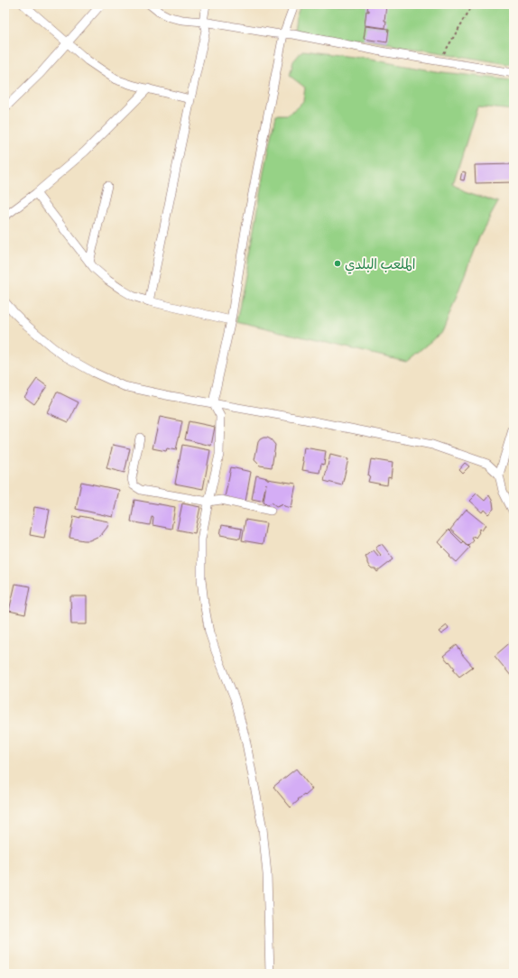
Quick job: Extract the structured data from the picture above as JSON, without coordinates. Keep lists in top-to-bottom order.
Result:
{
  "places": ["الملعب البلدي"]
}
